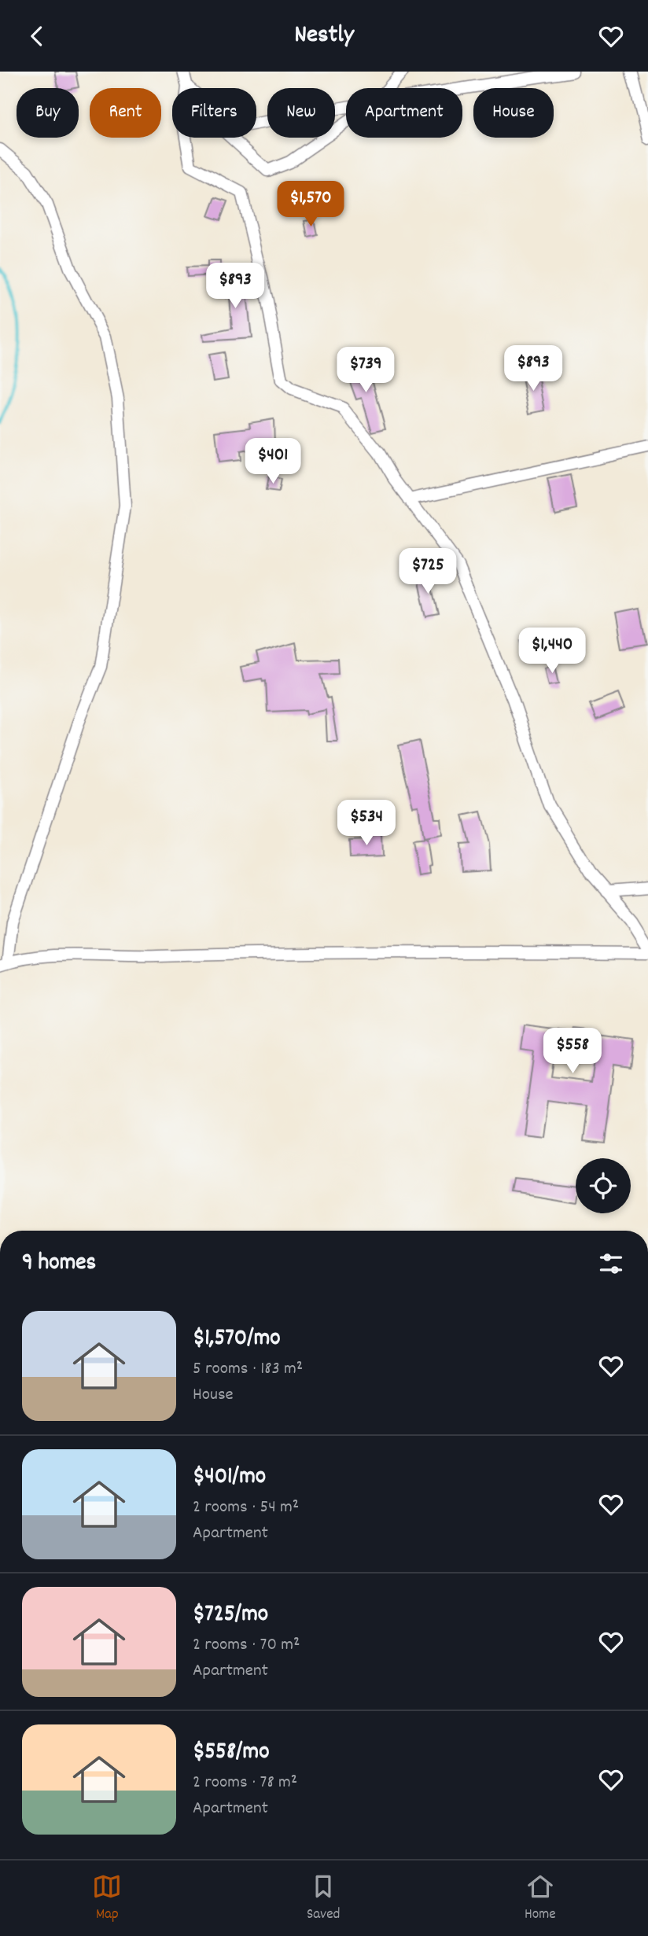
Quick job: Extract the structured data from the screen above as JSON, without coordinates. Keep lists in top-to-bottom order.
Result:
{
  "page": {
    "header": "Nestly",
    "chip": [
      "Buy",
      "Rent",
      "Filters",
      "New",
      "Apartment",
      "House"
    ],
    "price": [
      "$1,570",
      "$893",
      "$893",
      "$739",
      "$401",
      "$725",
      "$1,440",
      "$534",
      "$558"
    ],
    "heading": "9 homes",
    "list": [
      {
        "name": "$1,570/mo",
        "note": "5 rooms · 183 m² · House"
      },
      {
        "name": "$401/mo",
        "note": "2 rooms · 54 m² · Apartment"
      },
      {
        "name": "$725/mo",
        "note": "2 rooms · 70 m² · Apartment"
      },
      {
        "name": "$558/mo",
        "note": "2 rooms · 78 m² · Apartment"
      }
    ],
    "tabs": ["Map", "Saved", "Home"]
  }
}
